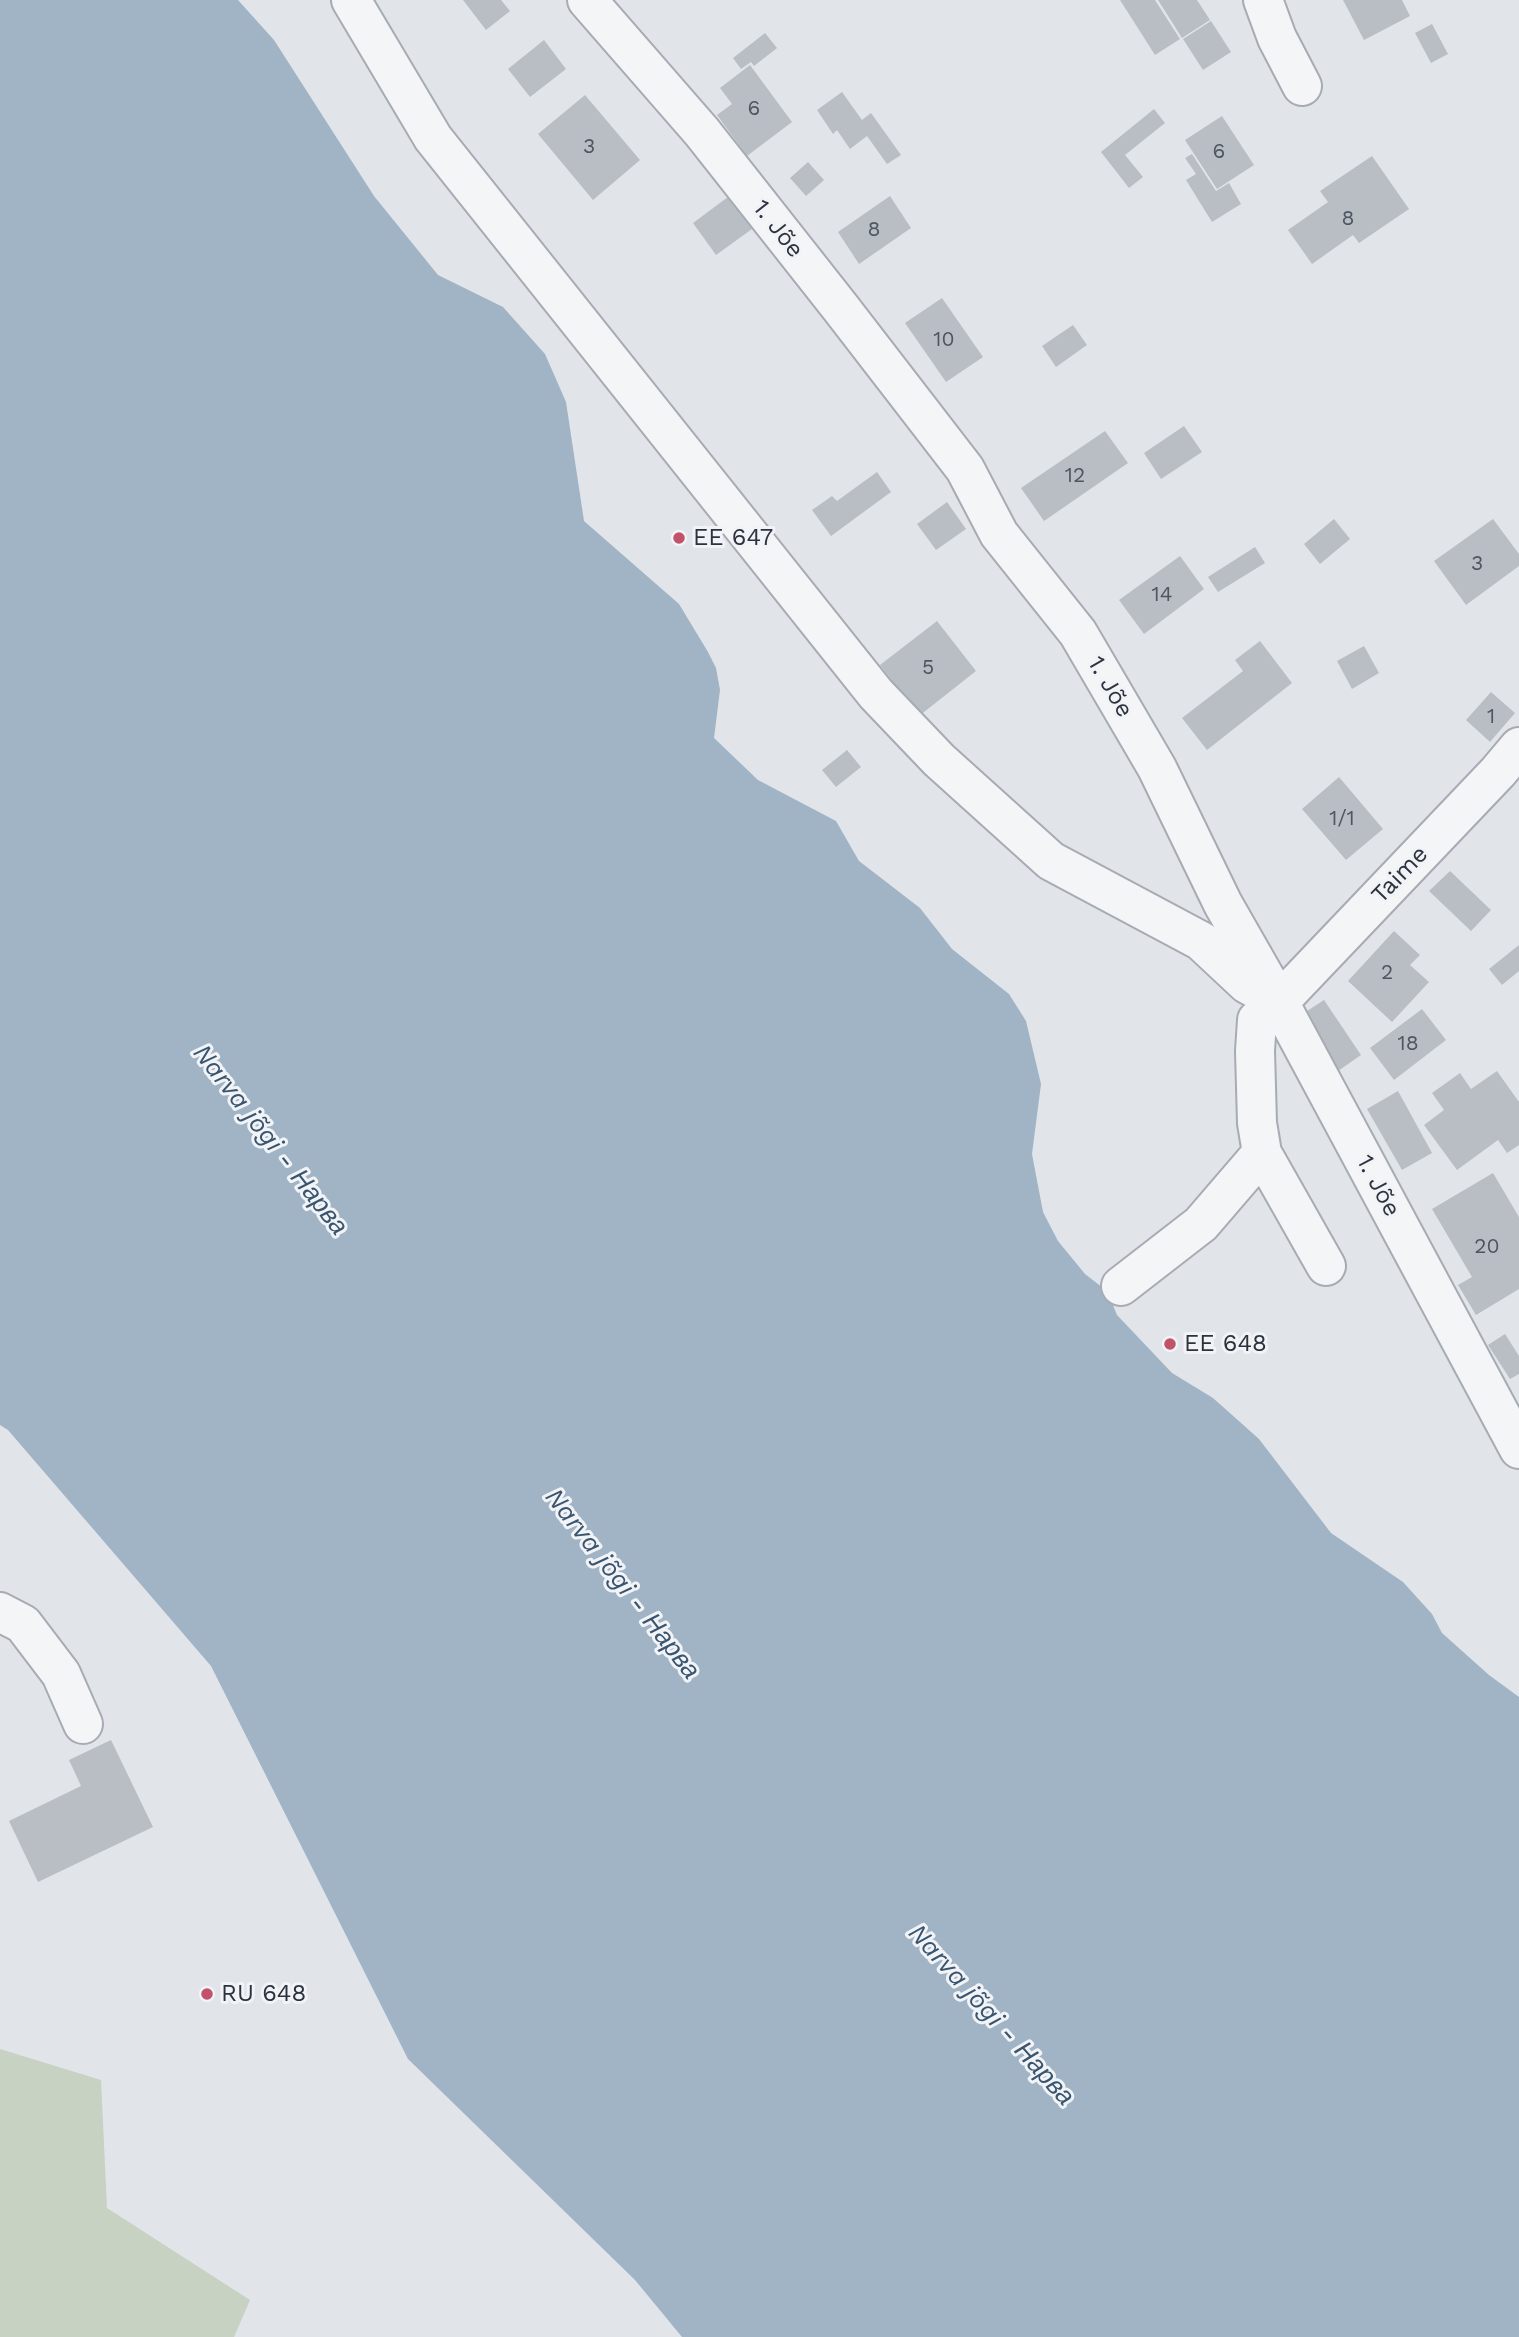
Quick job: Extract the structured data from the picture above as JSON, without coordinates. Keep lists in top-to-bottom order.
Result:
{
  "streets": {
    "street": ["1. Jõe", "Taime"]
  },
  "crossings": [
    ["1. Jõe", "Taime"]
  ],
  "water": ["Narva jõgi - Нарва"],
  "places": ["EE 647", "EE 648", "RU 648"],
  "house_numbers": [
    "6",
    "3",
    "6",
    "8",
    "8",
    "10",
    "12",
    "3",
    "14",
    "5",
    "1",
    "1/1",
    "2",
    "18",
    "20"
  ]
}
